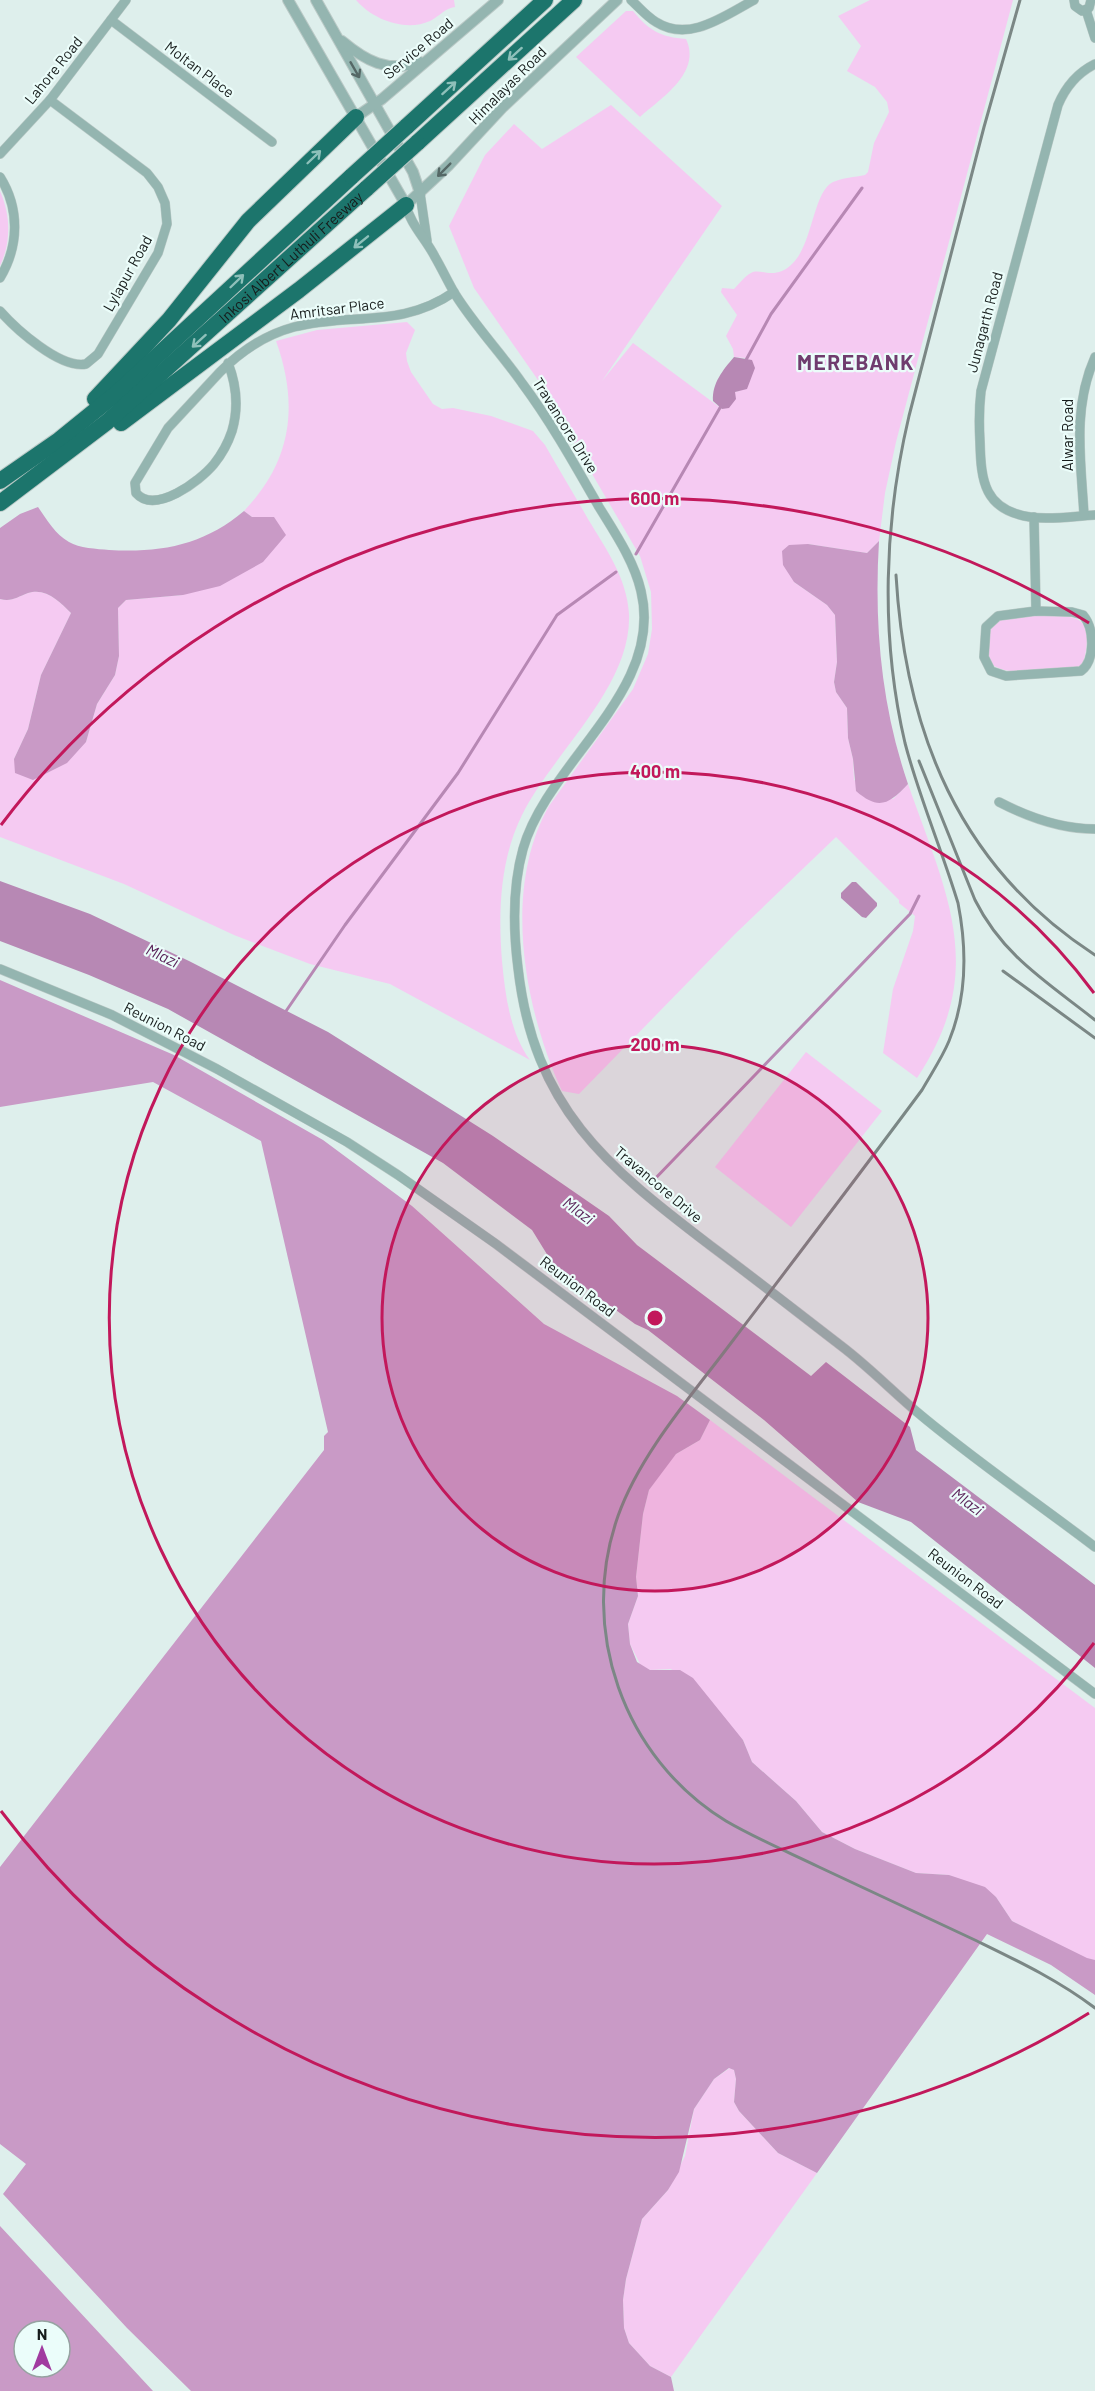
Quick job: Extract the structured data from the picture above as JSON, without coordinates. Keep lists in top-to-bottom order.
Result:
{
  "streets": {
    "highway": ["Inkosi Albert Luthuli Freeway"],
    "street": [
      "Service Road",
      "Moltan Place",
      "Lahore Road",
      "Himalayas Road",
      "Lylapur Road",
      "Amritsar Place",
      "Junagarth Road",
      "Travancore Drive",
      "Alwar Road",
      "Reunion Road"
    ]
  },
  "crossings": [
    ["Moltan Place", "Lahore Road"],
    ["Lahore Road", "Lylapur Road"],
    ["Amritsar Place", "Travancore Drive"],
    ["Junagarth Road", "Alwar Road"]
  ],
  "one_way": ["Himalayas Road"],
  "districts": ["MEREBANK"],
  "water": ["Mlazi"],
  "north": "top",
  "rings": ["600 m", "400 m", "200 m"]
}
